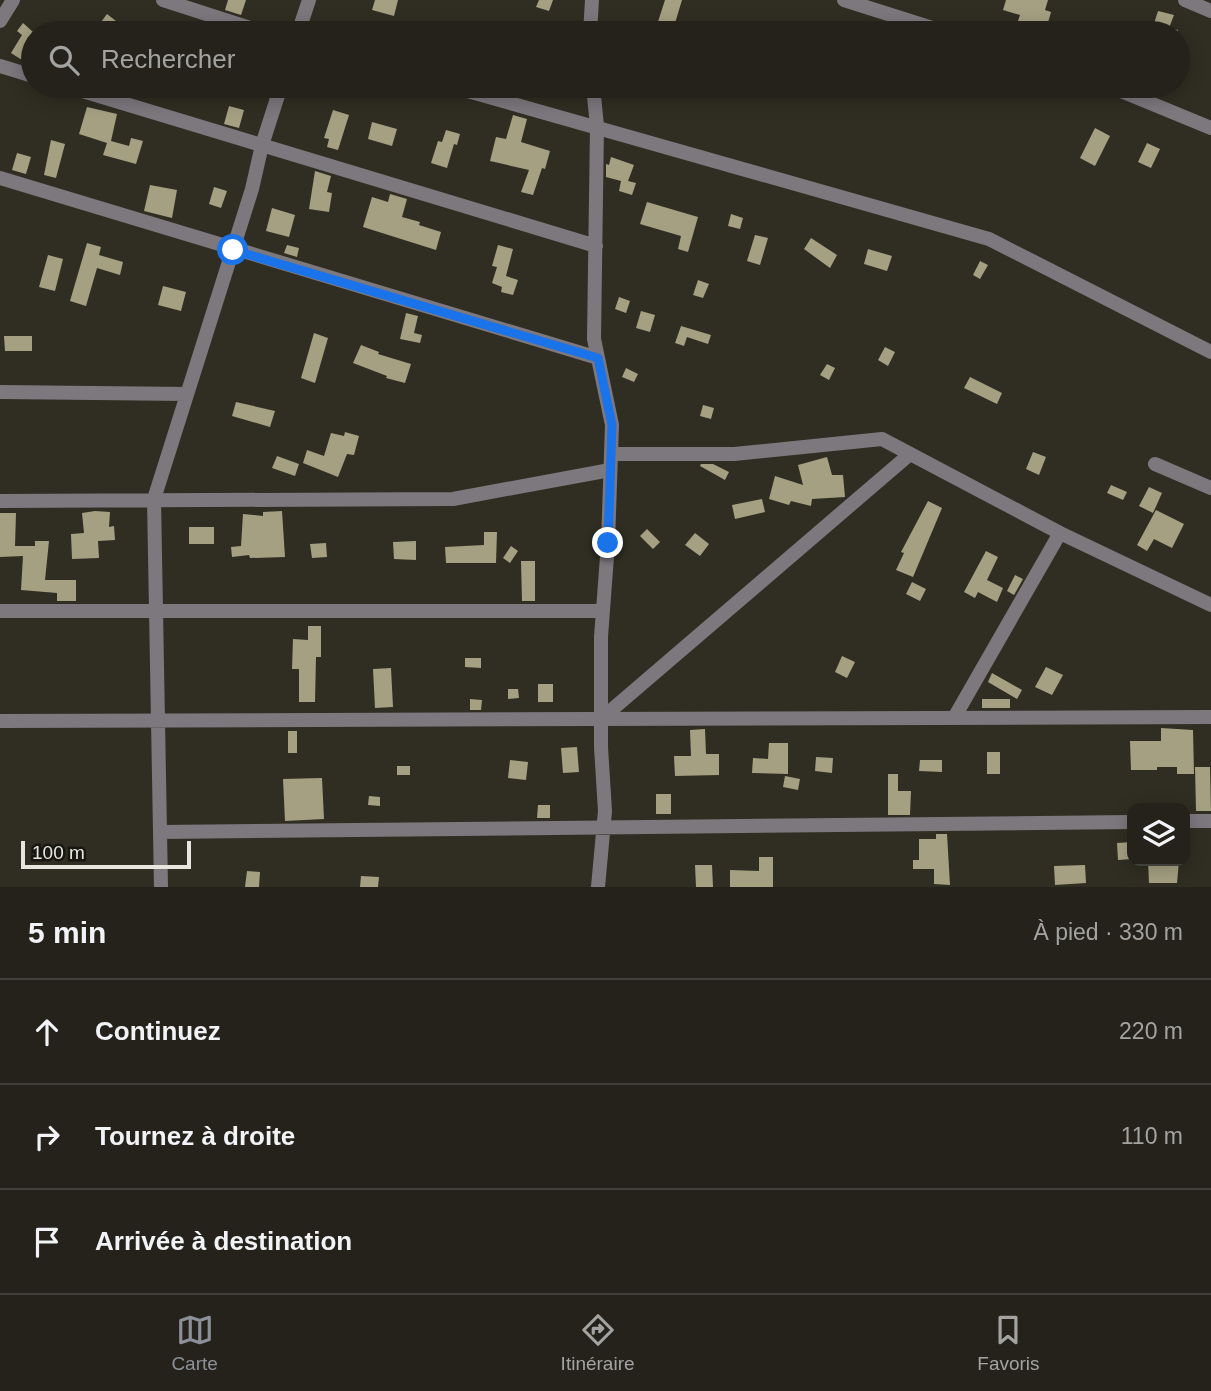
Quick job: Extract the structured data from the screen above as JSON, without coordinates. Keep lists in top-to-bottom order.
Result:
{
  "scale_bar": "100 m",
  "page": {
    "search": "Rechercher",
    "scale": "100 m",
    "heading": ["5 min", "À pied · 330 m"],
    "list": [
      ["Continuez", "220 m"],
      ["Tournez à droite", "110 m"],
      "Arrivée à destination"
    ],
    "nav": ["Carte", "Itinéraire", "Favoris"]
  }
}
